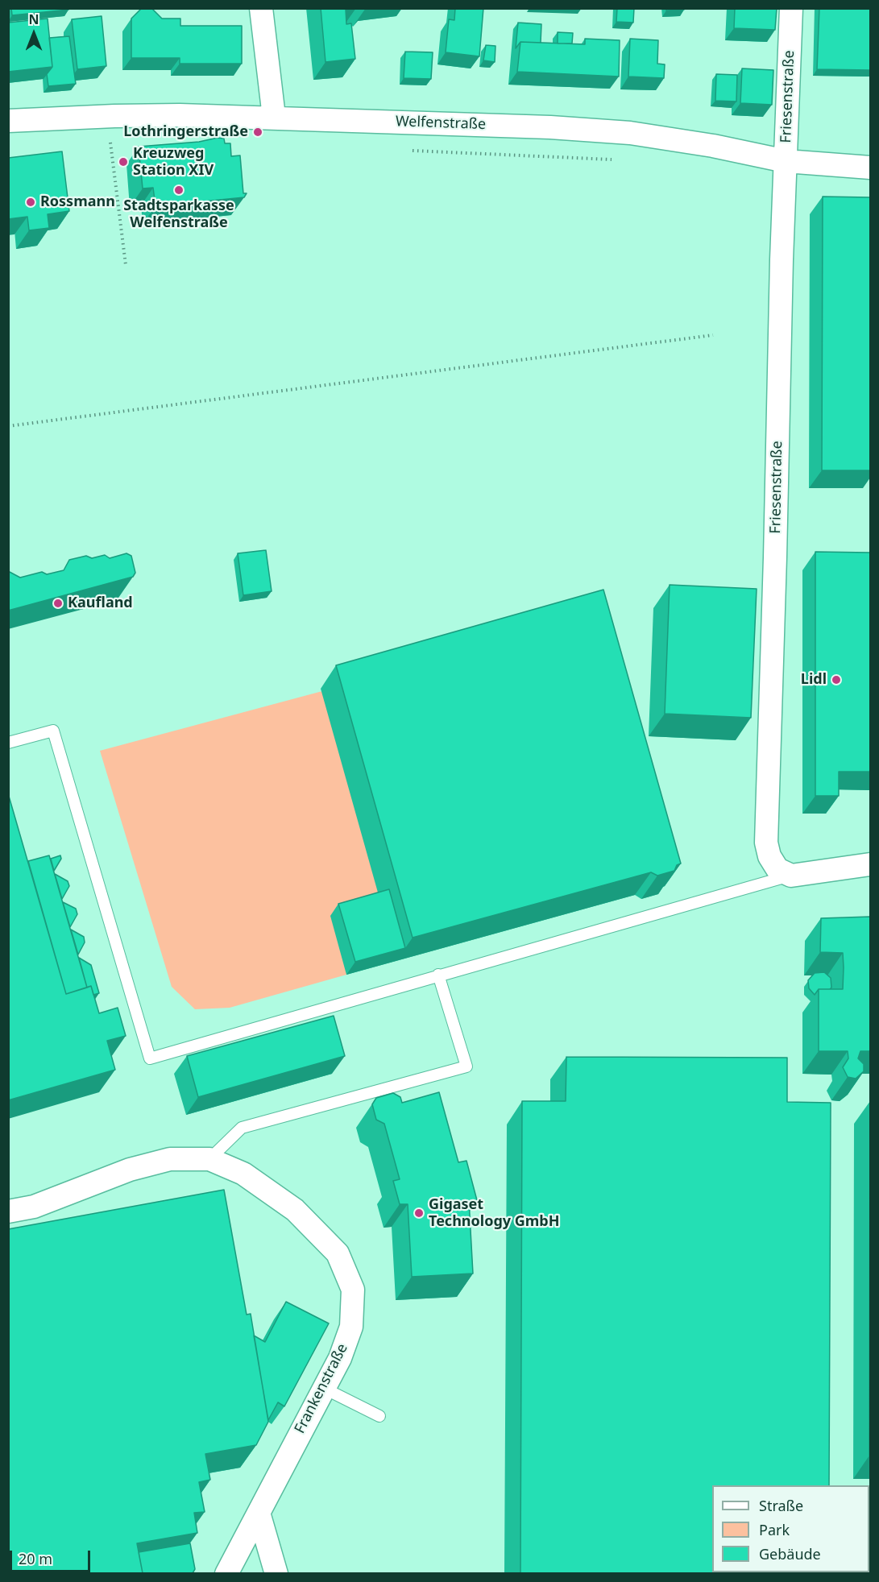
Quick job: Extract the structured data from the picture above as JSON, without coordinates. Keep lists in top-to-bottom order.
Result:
{
  "streets": {
    "street": ["Friesenstraße", "Welfenstraße", "Frankenstraße"]
  },
  "crossings": [
    ["Friesenstraße", "Welfenstraße"]
  ],
  "places": [
    "Lothringerstraße",
    "Kreuzweg Station XIV",
    "Stadtsparkasse Welfenstraße",
    "Rossmann",
    "Kaufland",
    "Lidl",
    "Gigaset Technology GmbH"
  ],
  "legend": ["Straße", "Park", "Gebäude"],
  "scale_bar": "20 m",
  "north": "top"
}
